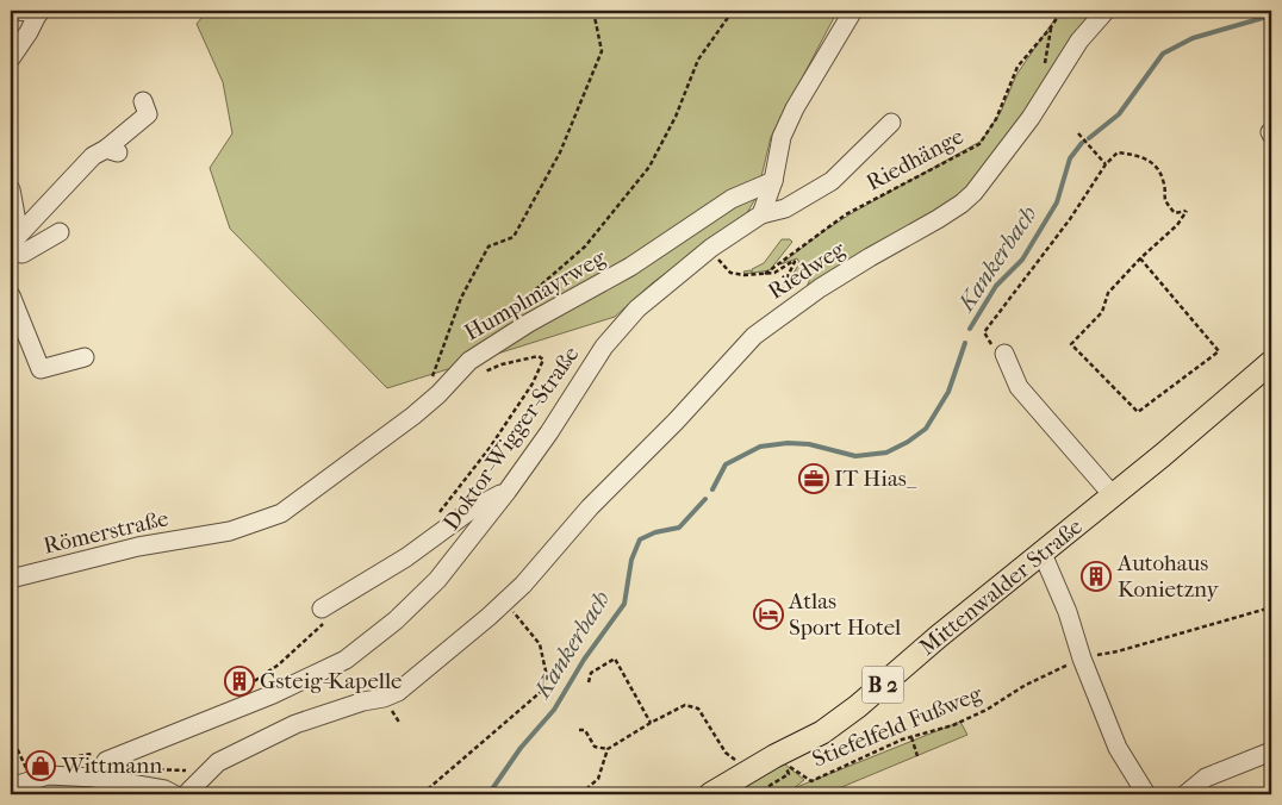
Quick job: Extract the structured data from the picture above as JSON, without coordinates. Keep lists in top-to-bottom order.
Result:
{
  "streets": {
    "main road": ["Mittenwalder Straße", "B 2"],
    "street": [
      "Riedweg",
      "Humplmayrweg",
      "Doktor-Wigger-Straße",
      "Römerstraße"
    ],
    "path": ["Riedhänge", "Stiefelfeld Fußweg"]
  },
  "crossings": [
    ["Humplmayrweg", "Römerstraße"]
  ],
  "water": ["Kankerbach"],
  "places": {
    "office": ["IT Hias_"],
    "building": ["Autohaus Konietzny", "Gsteig-Kapelle"],
    "hotel": ["Atlas Sport Hotel"],
    "shop": ["Wittmann"]
  }
}
